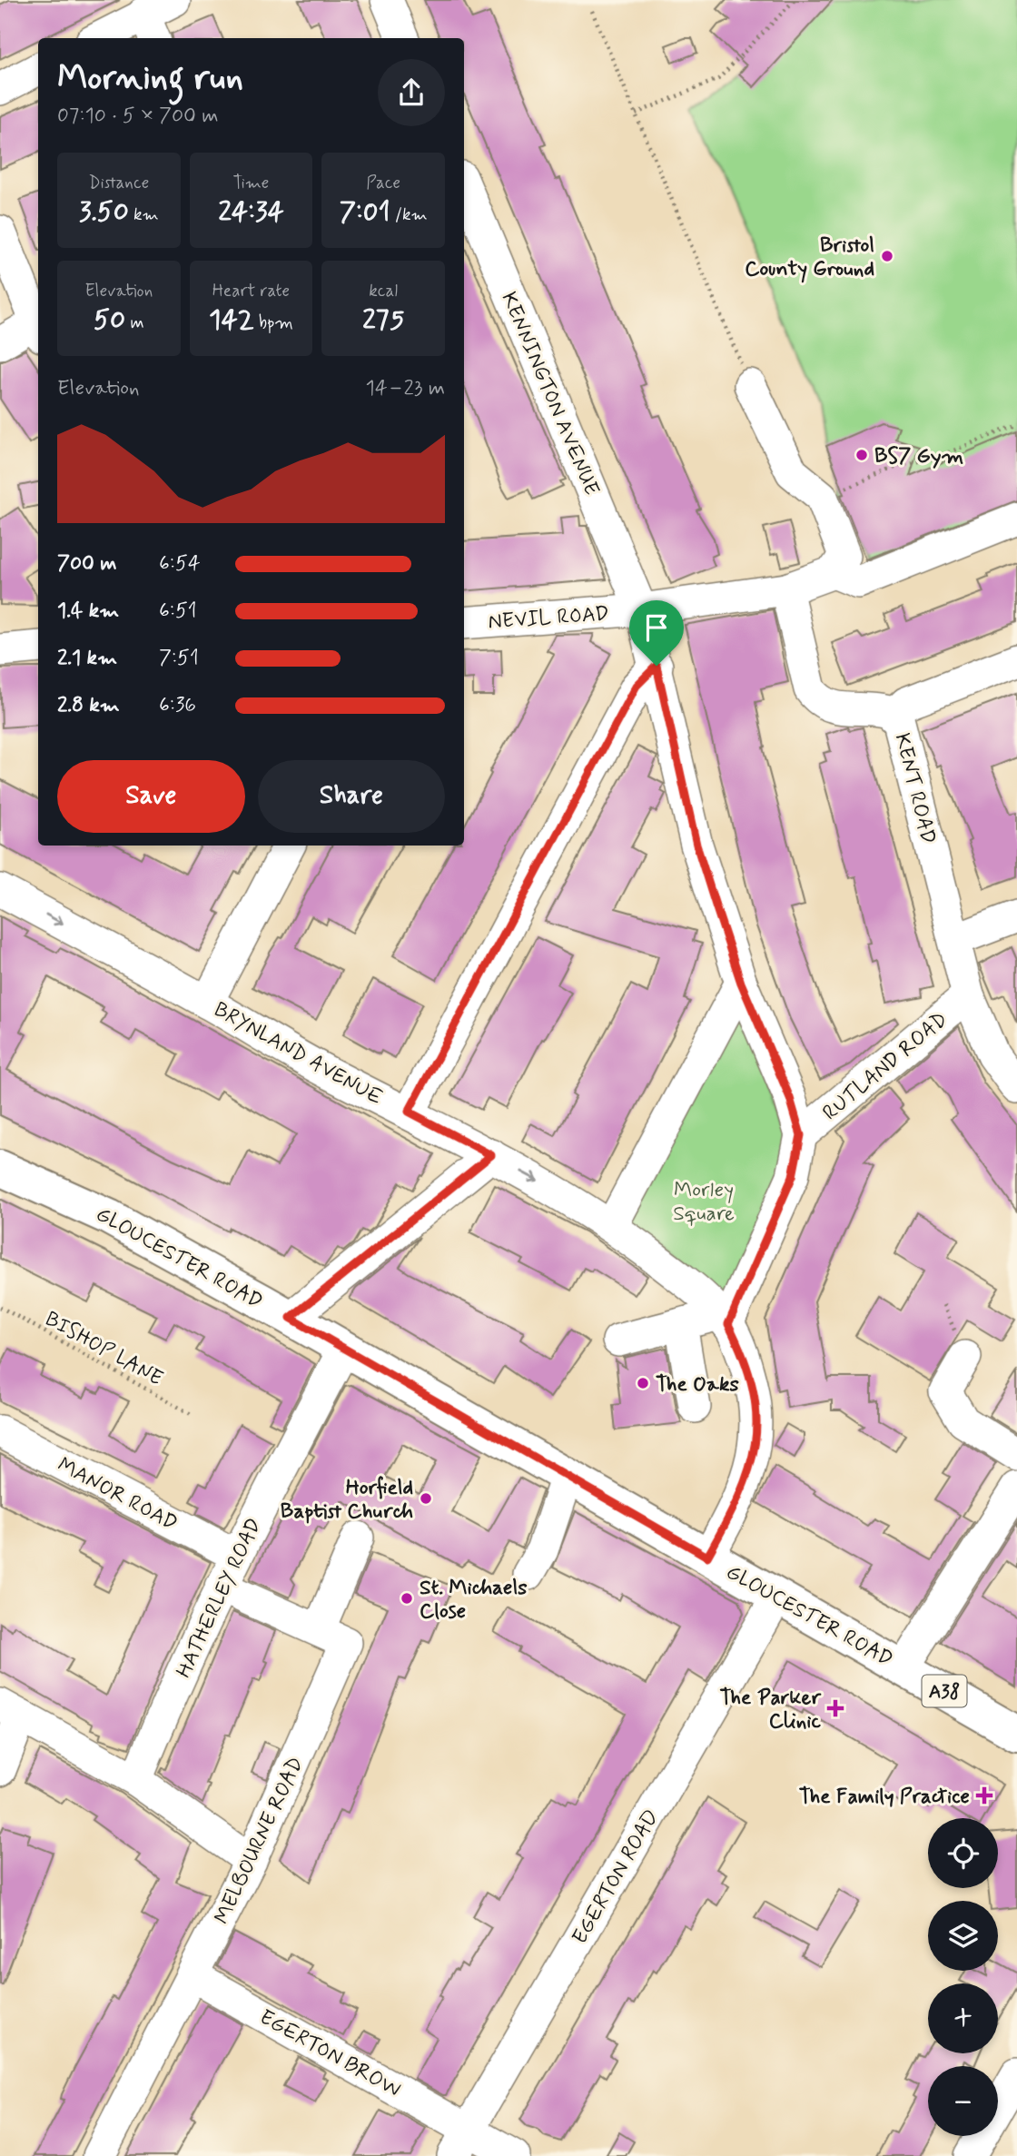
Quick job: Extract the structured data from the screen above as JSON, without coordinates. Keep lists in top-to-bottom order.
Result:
{
  "streets": {
    "main road": ["GLOUCESTER ROAD", "A38"],
    "street": [
      "KENNINGTON AVENUE",
      "NEVIL ROAD",
      "KENT ROAD",
      "BRYNLAND AVENUE",
      "RUTLAND ROAD",
      "MANOR ROAD",
      "HATHERLEY ROAD",
      "MELBOURNE ROAD",
      "EGERTON ROAD",
      "EGERTON BROW"
    ],
    "path": ["BISHOP LANE"]
  },
  "crossings": [
    ["KENNINGTON AVENUE", "NEVIL ROAD"],
    ["NEVIL ROAD", "KENT ROAD"],
    ["KENT ROAD", "RUTLAND ROAD"],
    ["BRYNLAND AVENUE", "GLOUCESTER ROAD"],
    ["GLOUCESTER ROAD", "HATHERLEY ROAD"],
    ["GLOUCESTER ROAD", "EGERTON ROAD"],
    ["MANOR ROAD", "HATHERLEY ROAD"],
    ["HATHERLEY ROAD", "MELBOURNE ROAD"],
    ["MELBOURNE ROAD", "EGERTON BROW"],
    ["EGERTON ROAD", "EGERTON BROW"]
  ],
  "parks": ["Morley Square"],
  "places": {
    "other": [
      "Bristol County Ground",
      "BS7 Gym",
      "The Oaks",
      "Horfield Baptist Church",
      "St. Michaels Close"
    ],
    "health": ["The Parker Clinic", "The Family Practice"]
  },
  "page": {
    "heading": ["Morning run", "07:10 · 5 × 700 m"],
    "stats": [
      ["Distance", "3.50 km"],
      ["Time", "24:34"],
      ["Pace", "7:01 /km"],
      ["Elevation", "50 m"],
      ["Heart rate", "142 bpm"],
      ["kcal", "275"]
    ],
    "chart": ["Elevation", "14–23 m"],
    "list": [
      {
        "name": "700 m",
        "note": "6:54"
      },
      {
        "name": "1.4 km",
        "note": "6:51"
      },
      {
        "name": "2.1 km",
        "note": "7:51"
      },
      {
        "name": "2.8 km",
        "note": "6:36"
      }
    ],
    "buttons": ["Save", "Share"],
    "map_buttons": ["+", "−"]
  }
}
